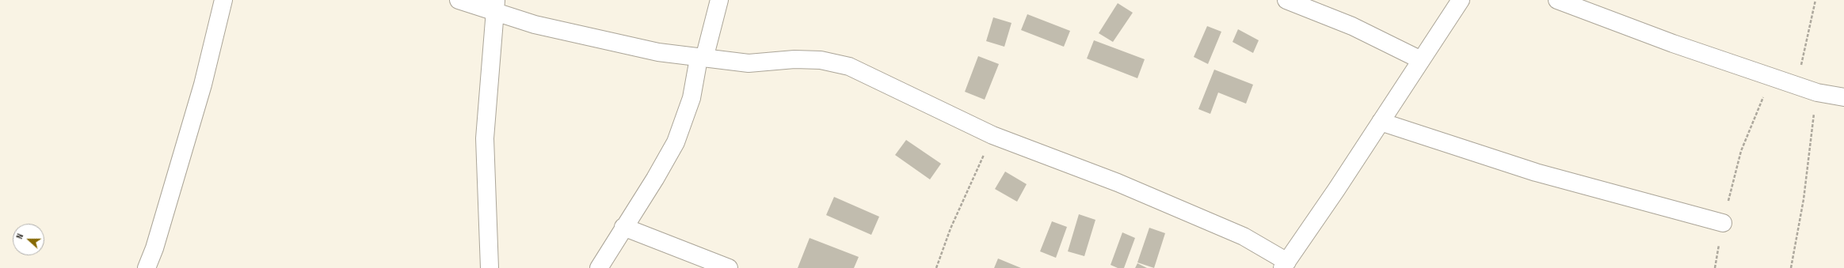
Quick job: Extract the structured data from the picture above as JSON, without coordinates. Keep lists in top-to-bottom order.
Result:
{
  "north": "left"
}
